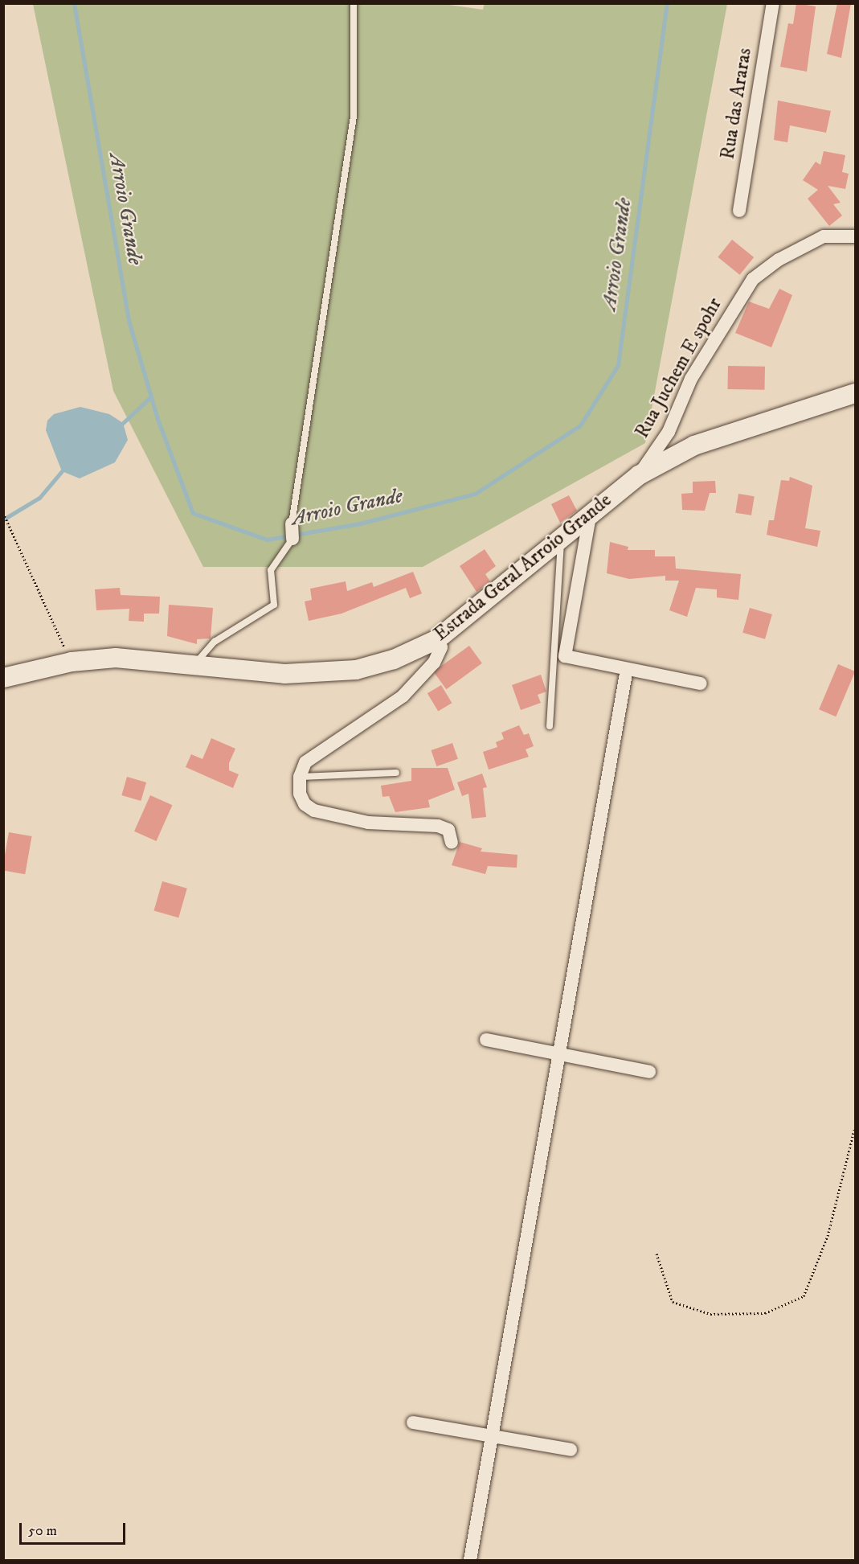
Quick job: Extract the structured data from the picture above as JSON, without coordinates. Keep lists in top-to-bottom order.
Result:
{
  "streets": {
    "main road": ["Estrada Geral Arroio Grande"],
    "street": ["Rua das Araras", "Rua Juchem E spohr"]
  },
  "crossings": [
    ["Rua Juchem E spohr", "Estrada Geral Arroio Grande"]
  ],
  "water": ["Arroio Grande"],
  "scale_bar": "50 m"
}
